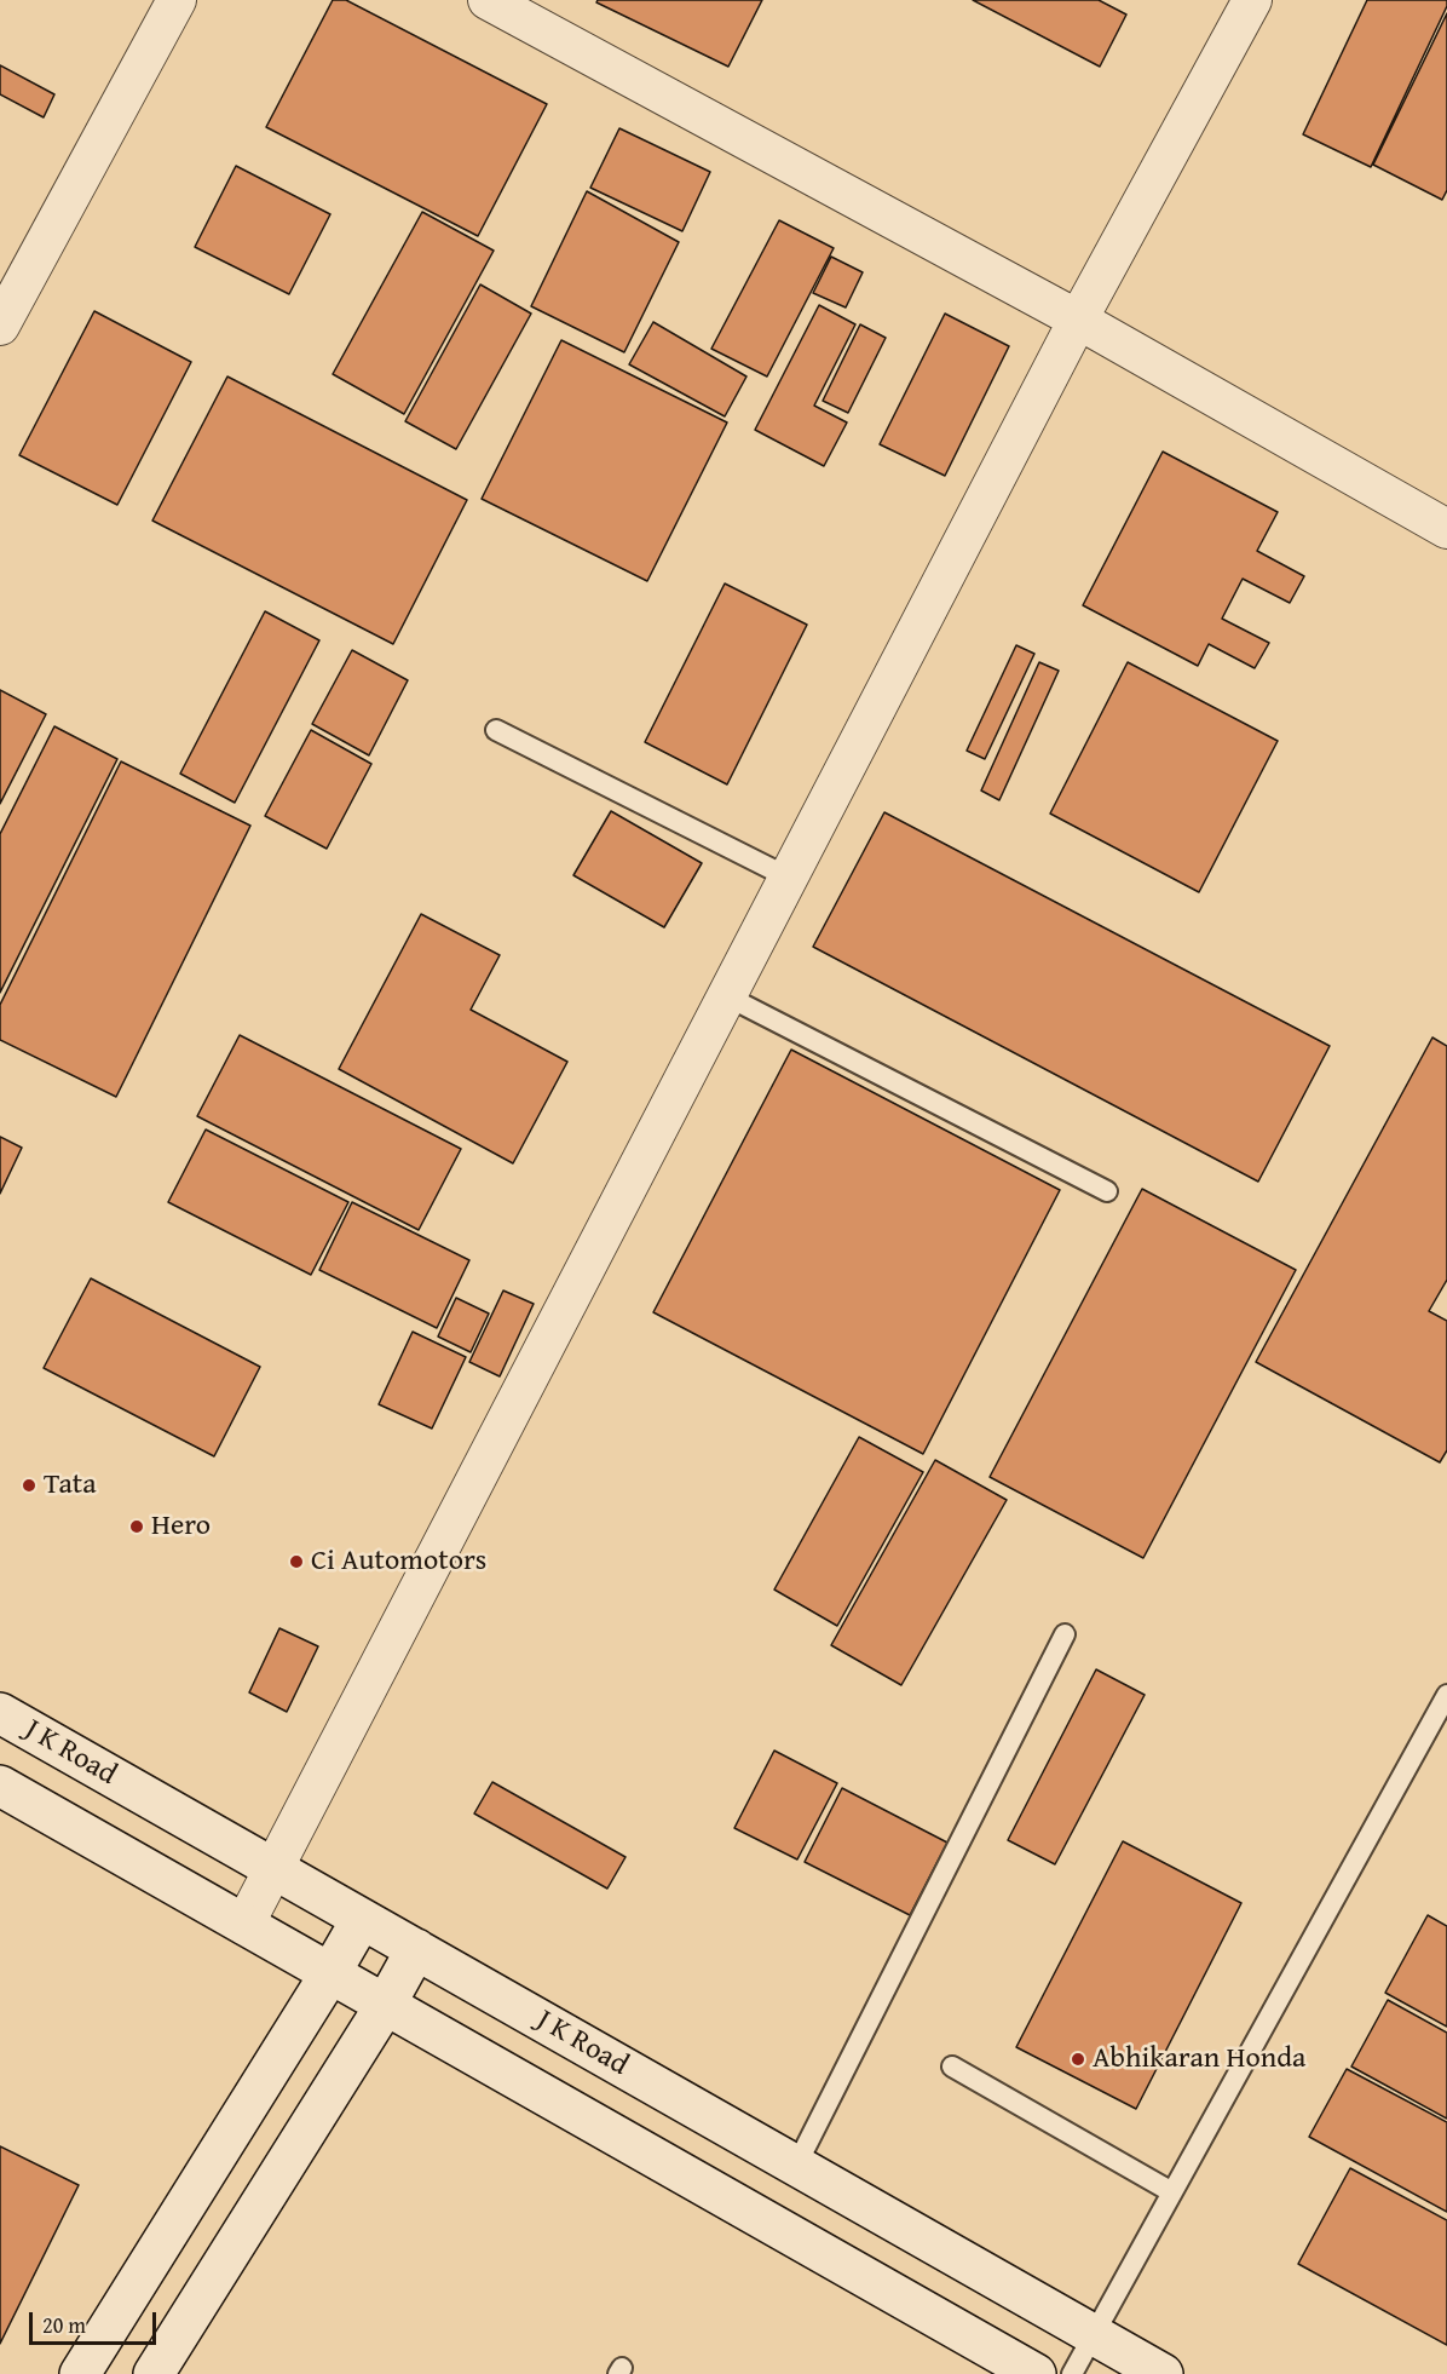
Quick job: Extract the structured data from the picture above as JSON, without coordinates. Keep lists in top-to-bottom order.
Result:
{
  "streets": {
    "main road": ["J K Road"]
  },
  "places": [
    "Tata",
    "Hero",
    "Ci Automotors",
    "Abhikaran Honda"
  ],
  "scale_bar": "20 m"
}
